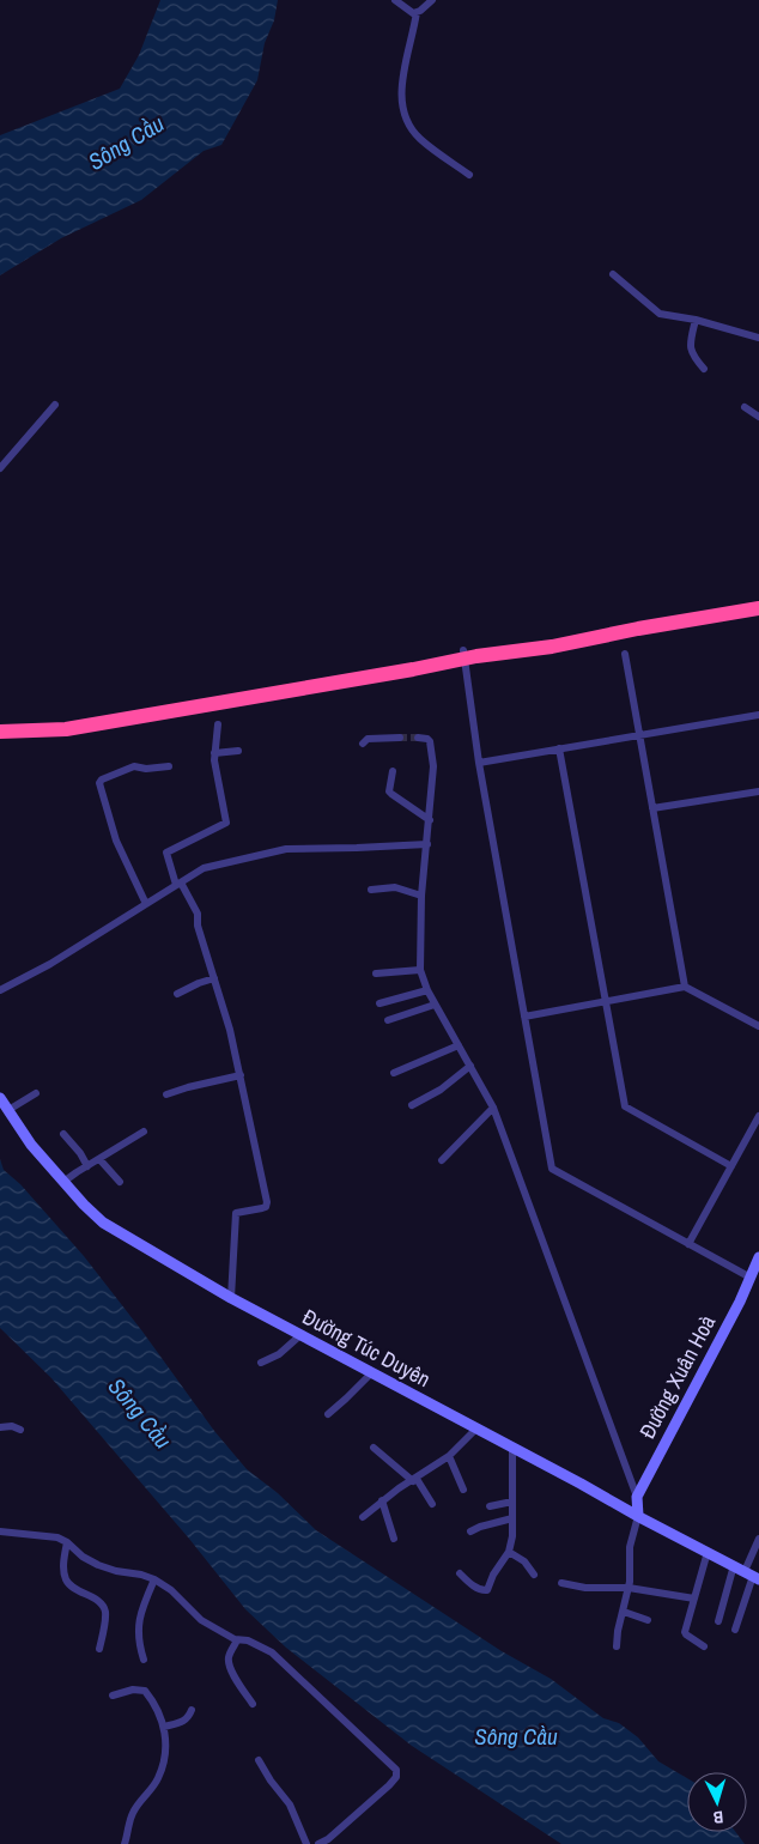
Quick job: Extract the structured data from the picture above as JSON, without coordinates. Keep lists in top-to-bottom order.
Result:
{
  "streets": {
    "street": ["Đường Túc Duyên", "Đường Xuân Hoà"]
  },
  "water": ["Sông Cầu"],
  "north": "bottom"
}
